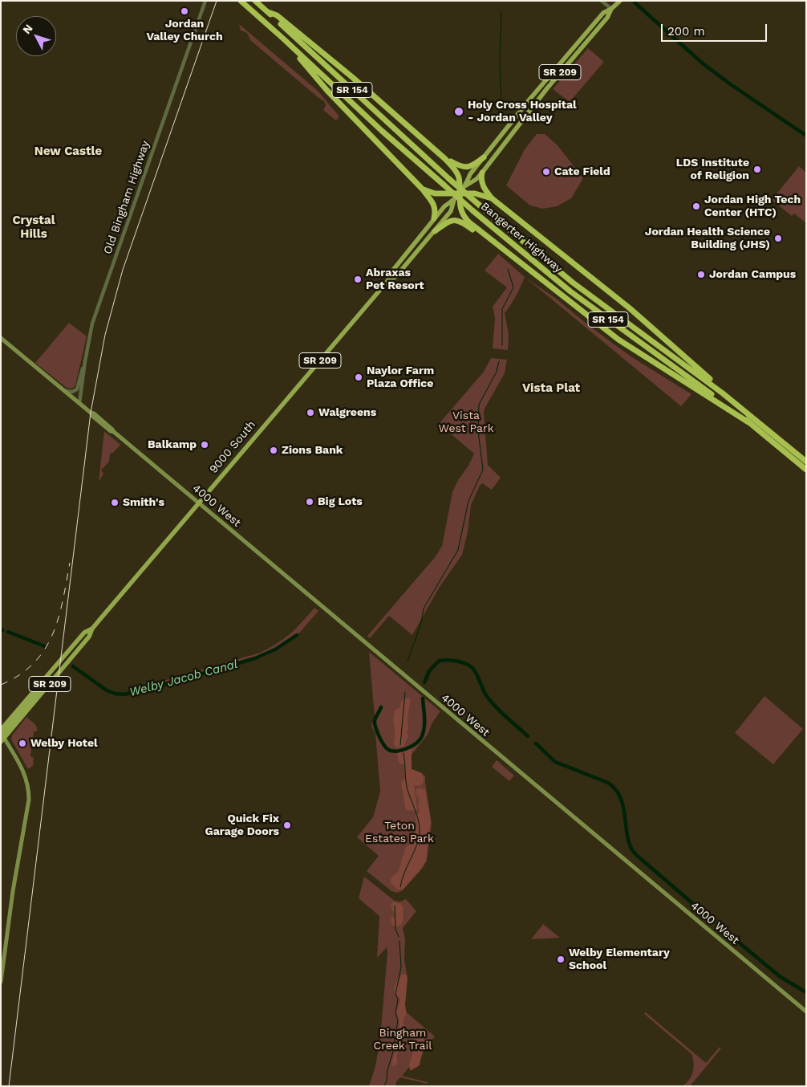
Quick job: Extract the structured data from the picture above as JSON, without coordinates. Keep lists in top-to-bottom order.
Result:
{
  "streets": {
    "highway": ["SR 154", "Bangerter Highway"],
    "main road": ["SR 209", "9000 South", "4000 West"],
    "street": ["Old Bingham Highway"]
  },
  "crossings": [
    ["Old Bingham Highway", "4000 West"],
    ["9000 South", "4000 West"]
  ],
  "districts": ["New Castle", "Crystal Hills", "Vista Plat"],
  "water": ["Welby Jacob Canal"],
  "parks": ["Vista West Park", "Teton Estates Park", "Bingham Creek Trail"],
  "places": [
    "Jordan Valley Church",
    "Holy Cross Hospital - Jordan Valley",
    "LDS Institute of Religion",
    "Cate Field",
    "Jordan High Tech Center (HTC)",
    "Jordan Health Science Building (JHS)",
    "Jordan Campus",
    "Abraxas Pet Resort",
    "Naylor Farm Plaza Office",
    "Walgreens",
    "Balkamp",
    "Zions Bank",
    "Big Lots",
    "Smith's",
    "Welby Hotel",
    "Quick Fix Garage Doors",
    "Welby Elementary School"
  ],
  "scale_bar": "200 m",
  "north": "top left"
}
